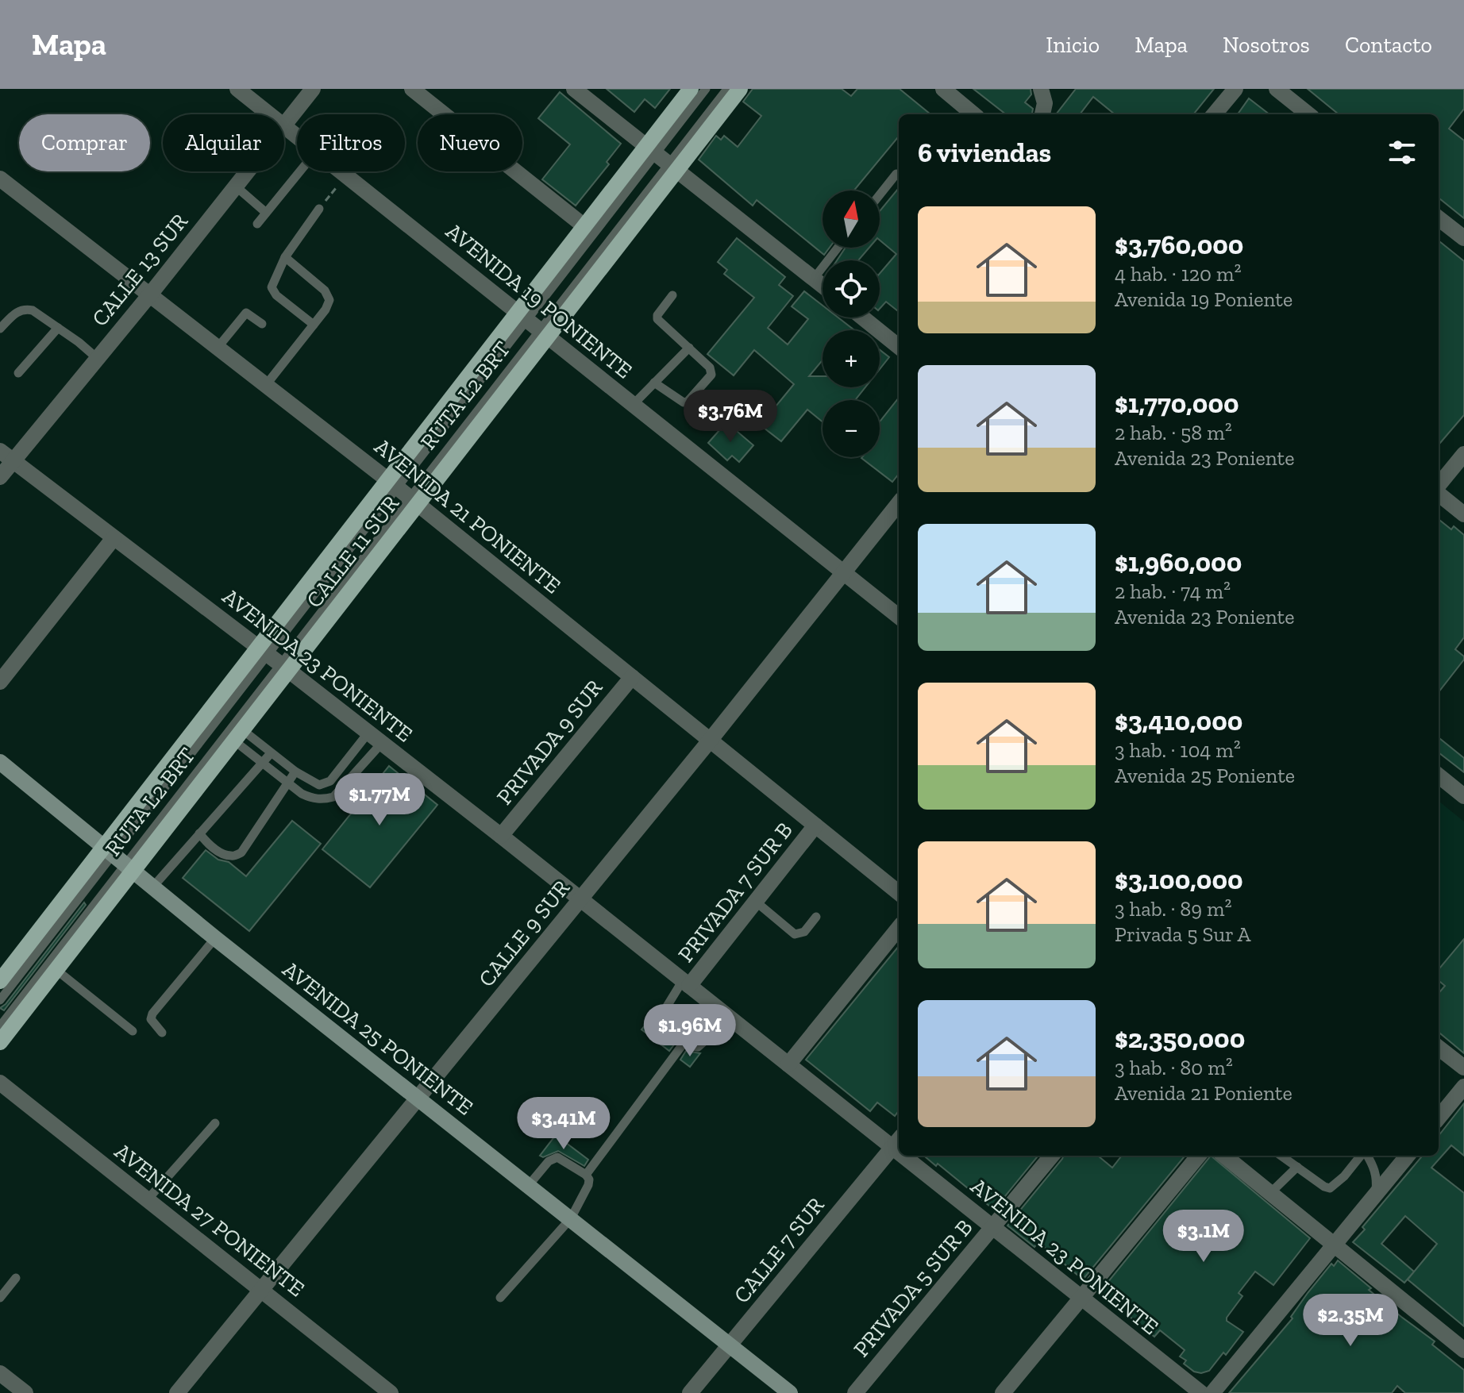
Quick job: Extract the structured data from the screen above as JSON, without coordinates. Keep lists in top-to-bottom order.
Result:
{
  "streets": {
    "main road": ["CALLE 11 SUR", "AVENIDA 25 PONIENTE"],
    "street": [
      "CALLE 13 SUR",
      "AVENIDA 19 PONIENTE",
      "AVENIDA 21 PONIENTE",
      "AVENIDA 23 PONIENTE",
      "PRIVADA 9 SUR",
      "PRIVADA 7 SUR B",
      "CALLE 9 SUR",
      "AVENIDA 27 PONIENTE",
      "CALLE 7 SUR",
      "PRIVADA 5 SUR B"
    ],
    "lane": ["RUTA L2 BRT"]
  },
  "crossings": [
    ["CALLE 13 SUR", "AVENIDA 21 PONIENTE"],
    ["CALLE 13 SUR", "AVENIDA 23 PONIENTE"],
    ["AVENIDA 19 PONIENTE", "RUTA L2 BRT"],
    ["AVENIDA 19 PONIENTE", "CALLE 11 SUR"],
    ["AVENIDA 19 PONIENTE", "CALLE 9 SUR"],
    ["RUTA L2 BRT", "CALLE 11 SUR"],
    ["RUTA L2 BRT", "AVENIDA 23 PONIENTE"],
    ["RUTA L2 BRT", "AVENIDA 25 PONIENTE"],
    ["AVENIDA 21 PONIENTE", "CALLE 11 SUR"],
    ["AVENIDA 21 PONIENTE", "PRIVADA 9 SUR"],
    ["AVENIDA 21 PONIENTE", "PRIVADA 7 SUR B"],
    ["AVENIDA 21 PONIENTE", "CALLE 9 SUR"],
    ["CALLE 11 SUR", "AVENIDA 23 PONIENTE"],
    ["CALLE 11 SUR", "AVENIDA 25 PONIENTE"],
    ["AVENIDA 23 PONIENTE", "PRIVADA 9 SUR"],
    ["AVENIDA 23 PONIENTE", "PRIVADA 7 SUR B"],
    ["AVENIDA 23 PONIENTE", "CALLE 9 SUR"],
    ["AVENIDA 23 PONIENTE", "CALLE 7 SUR"],
    ["AVENIDA 23 PONIENTE", "PRIVADA 5 SUR B"],
    ["CALLE 9 SUR", "AVENIDA 25 PONIENTE"],
    ["CALLE 9 SUR", "AVENIDA 27 PONIENTE"],
    ["AVENIDA 25 PONIENTE", "CALLE 7 SUR"]
  ],
  "north": "top",
  "page": {
    "header": "Mapa",
    "nav": [
      "Inicio",
      "Mapa",
      "Nosotros",
      "Contacto"
    ],
    "chip": [
      "Comprar",
      "Alquilar",
      "Filtros",
      "Nuevo"
    ],
    "heading": "6 viviendas",
    "map_buttons": ["+", "−"],
    "list": [
      {
        "name": "$3,760,000",
        "note": "4 hab. · 120 m² · Avenida 19 Poniente"
      },
      {
        "name": "$1,770,000",
        "note": "2 hab. · 58 m² · Avenida 23 Poniente"
      },
      {
        "name": "$1,960,000",
        "note": "2 hab. · 74 m² · Avenida 23 Poniente"
      },
      {
        "name": "$3,410,000",
        "note": "3 hab. · 104 m² · Avenida 25 Poniente"
      },
      {
        "name": "$3,100,000",
        "note": "3 hab. · 89 m² · Privada 5 Sur A"
      },
      {
        "name": "$2,350,000",
        "note": "3 hab. · 80 m² · Avenida 21 Poniente"
      }
    ],
    "price": [
      "$3.76M",
      "$1.77M",
      "$1.96M",
      "$3.41M",
      "$3.1M",
      "$2.35M"
    ]
  }
}
